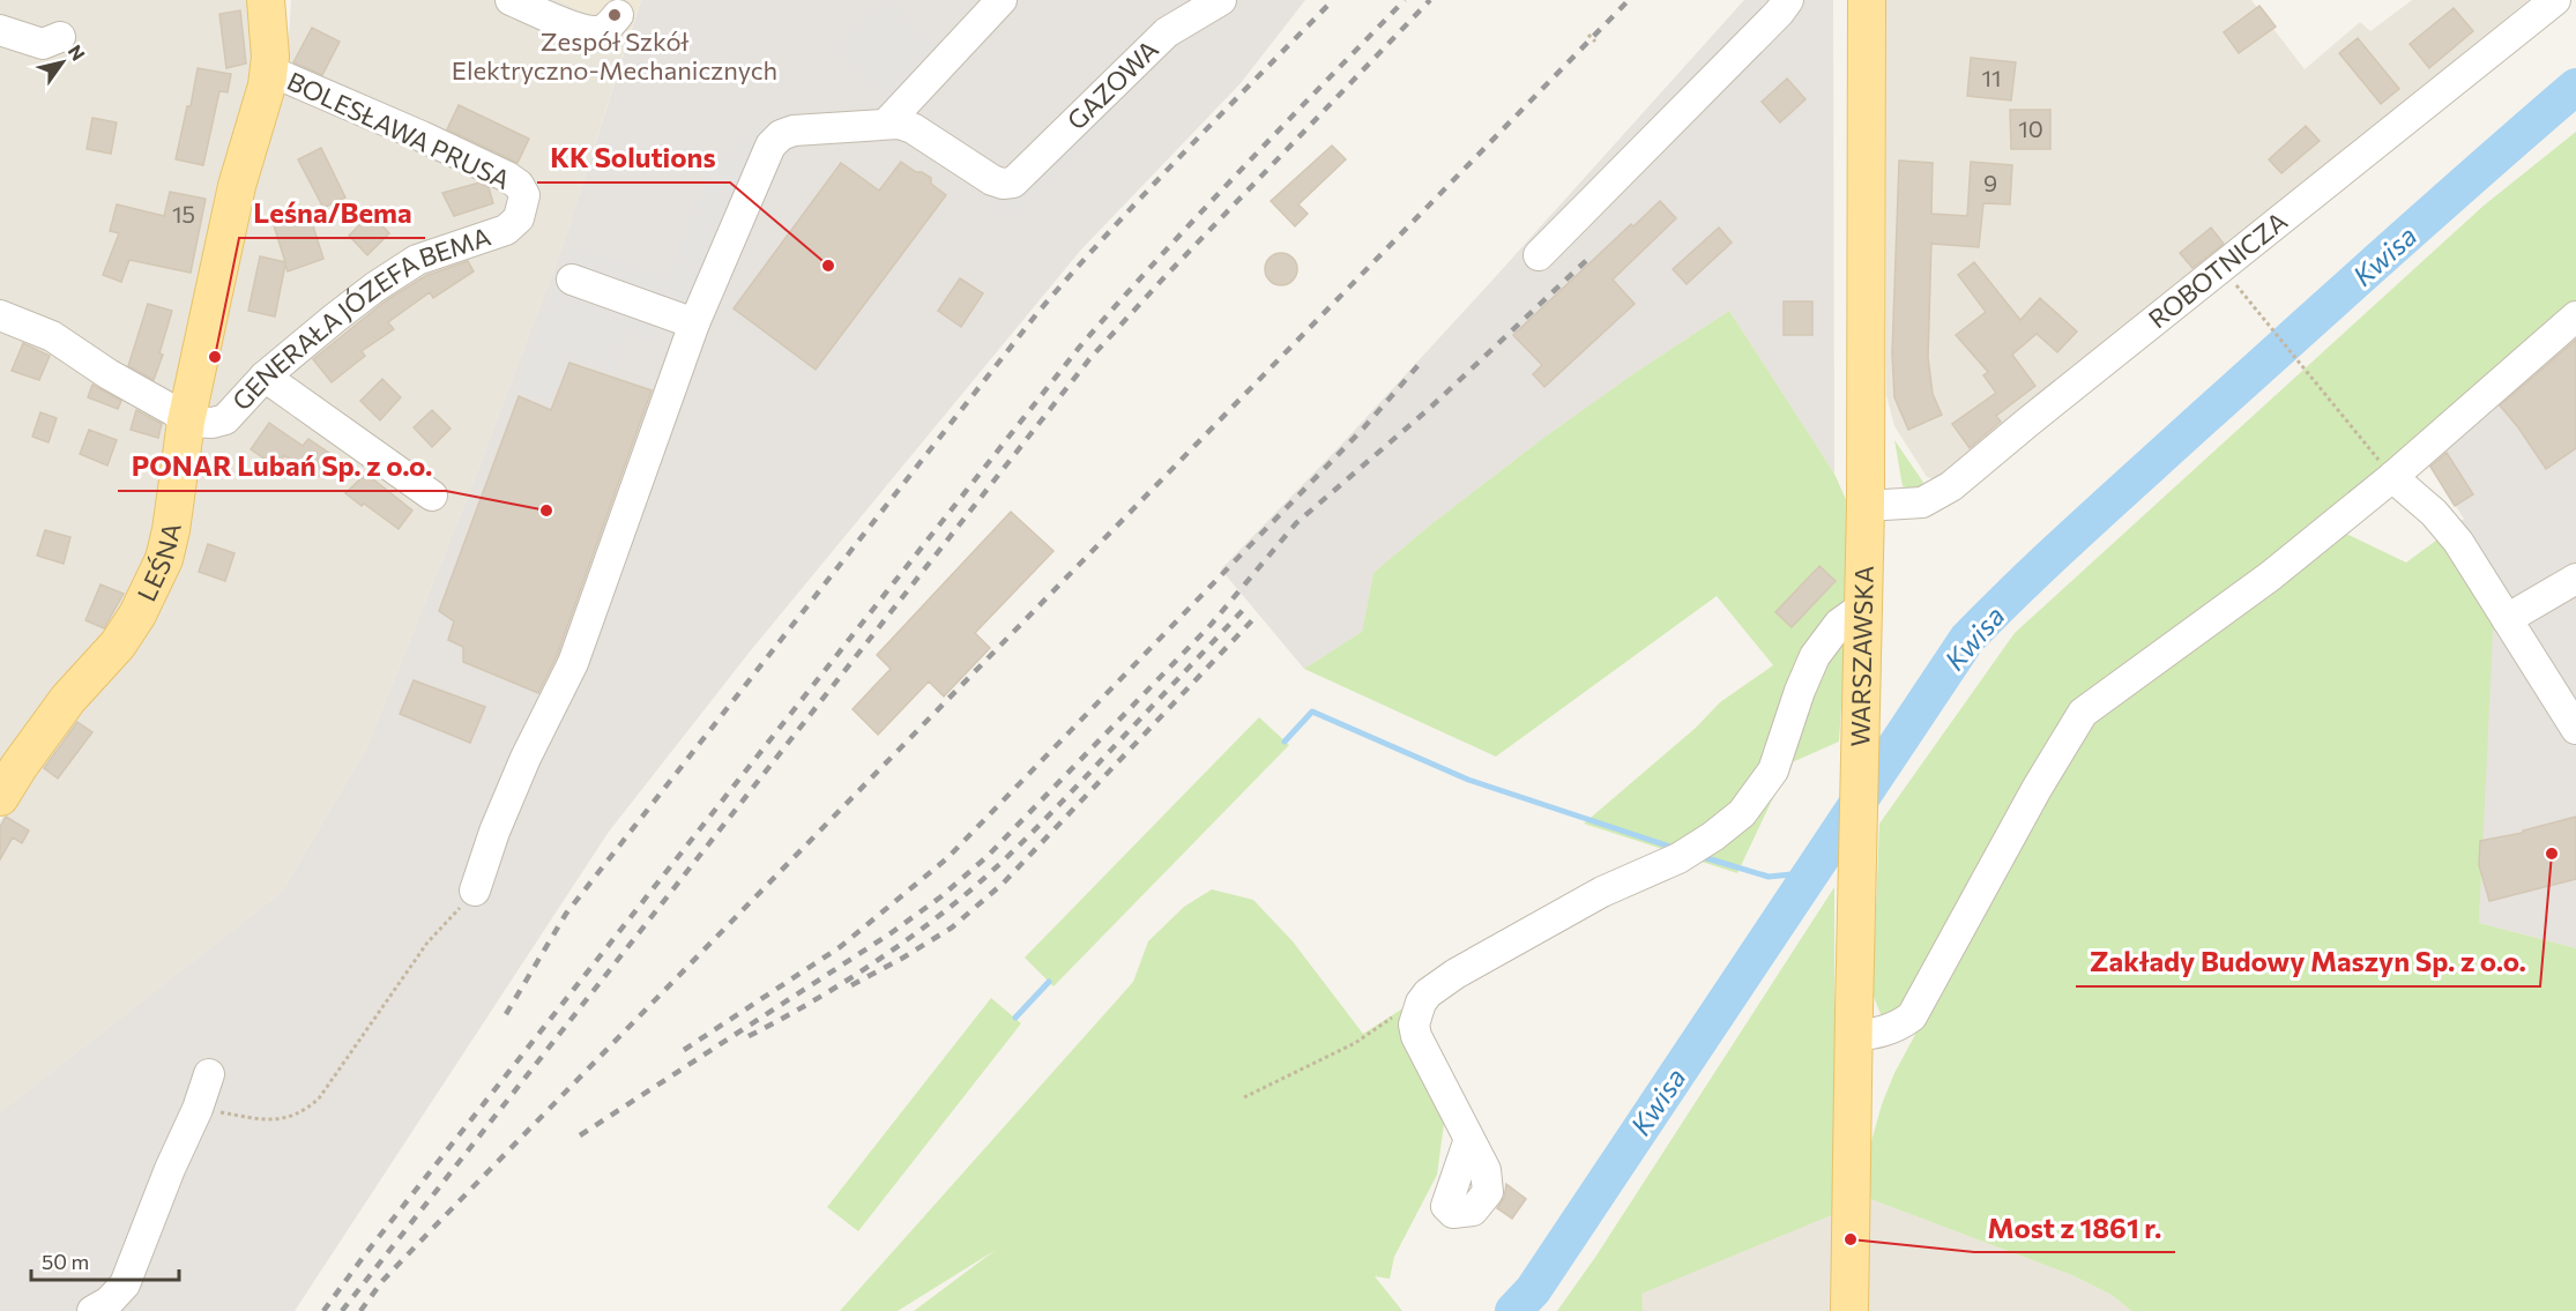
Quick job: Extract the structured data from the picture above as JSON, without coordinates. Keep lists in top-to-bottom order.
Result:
{
  "streets": {
    "main road": ["LEŚNA", "WARSZAWSKA"],
    "street": [
      "GAZOWA",
      "BOLESŁAWA PRUSA",
      "ROBOTNICZA",
      "GENERAŁA JÓZEFA BEMA"
    ]
  },
  "crossings": [
    ["BOLESŁAWA PRUSA", "GENERAŁA JÓZEFA BEMA"],
    ["BOLESŁAWA PRUSA", "LEŚNA"],
    ["ROBOTNICZA", "WARSZAWSKA"],
    ["GENERAŁA JÓZEFA BEMA", "LEŚNA"]
  ],
  "water": ["Kwisa"],
  "places": [
    "Zespół Szkół Elektryczno-Mechanicznych",
    "KK Solutions",
    "Leśna/Bema",
    "PONAR Lubań Sp. z o.o.",
    "Zakłady Budowy Maszyn Sp. z o.o.",
    "Most z 1861 r."
  ],
  "house_numbers": [
    "11",
    "10",
    "9",
    "15"
  ],
  "scale_bar": "50 m",
  "north": "top right"
}
